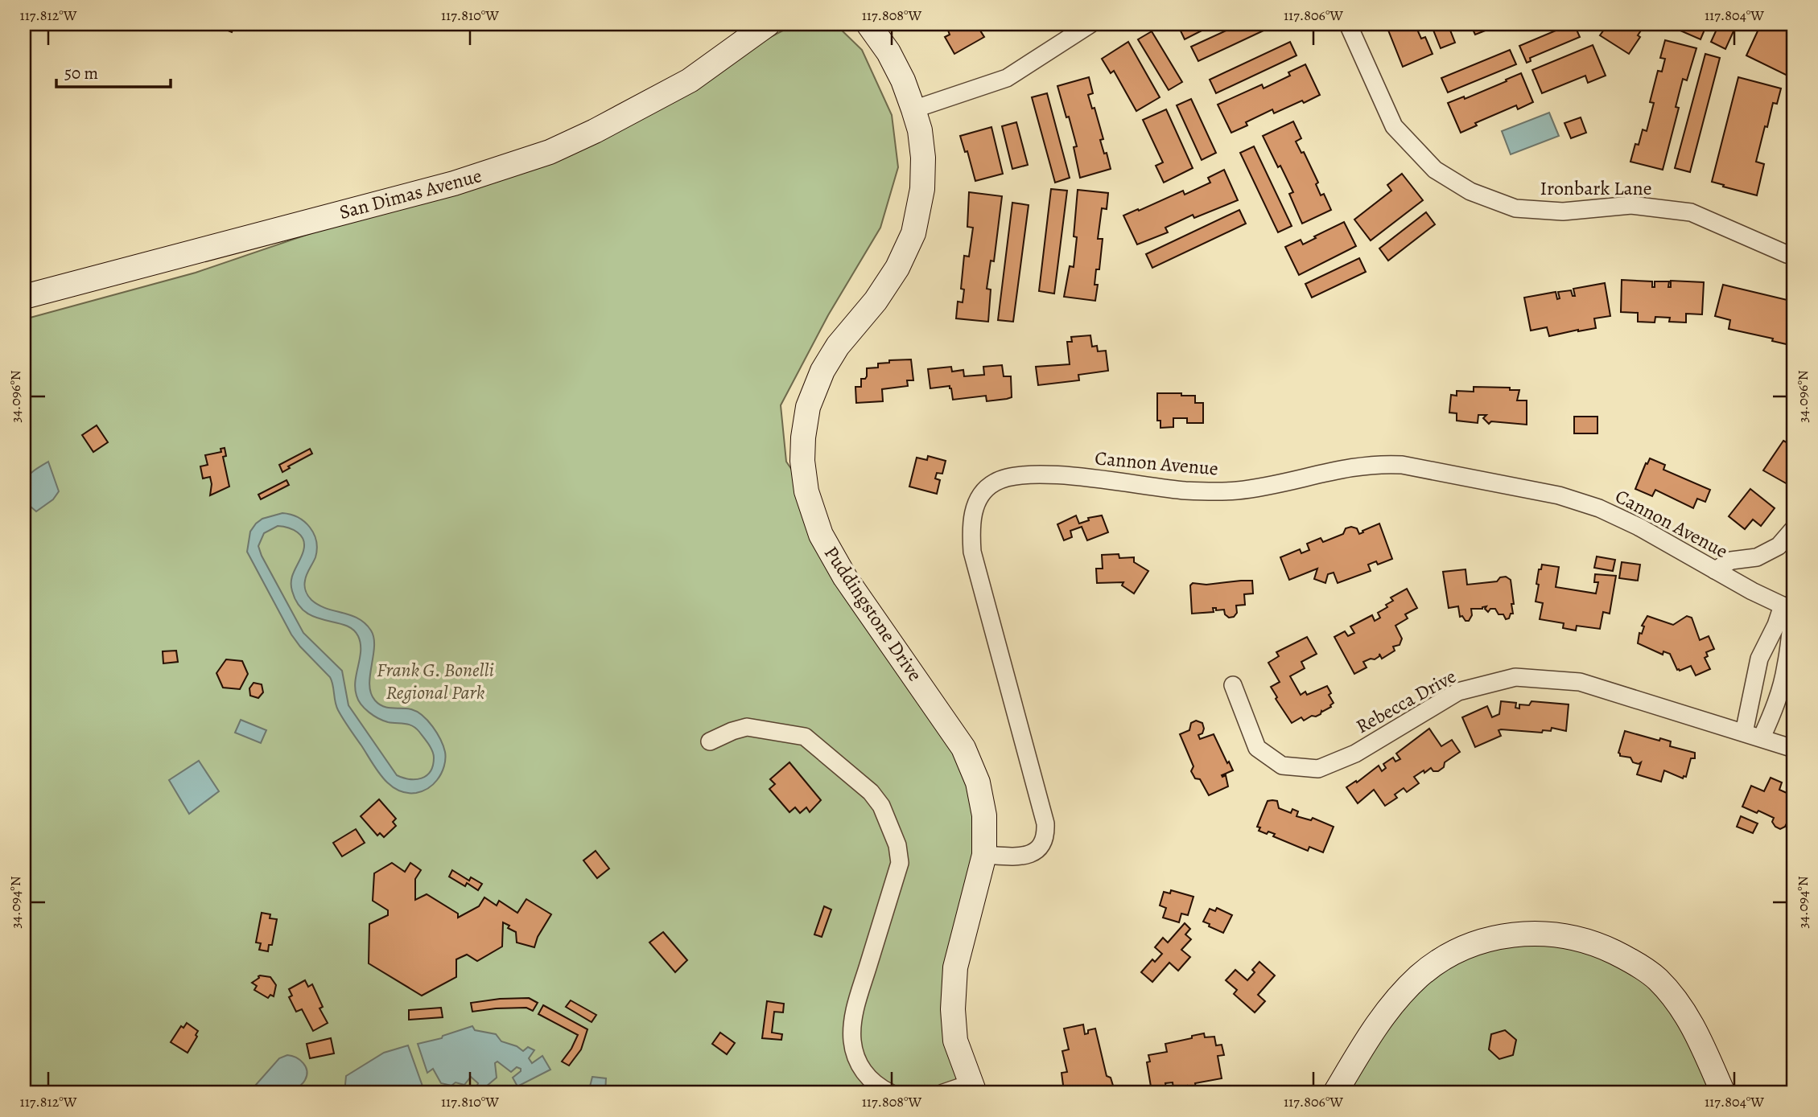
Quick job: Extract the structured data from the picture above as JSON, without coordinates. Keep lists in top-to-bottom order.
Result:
{
  "streets": {
    "street": [
      "Ironbark Lane",
      "San Dimas Avenue",
      "Cannon Avenue",
      "Puddingstone Drive",
      "Rebecca Drive"
    ]
  },
  "crossings": [
    ["Cannon Avenue", "Puddingstone Drive"]
  ],
  "parks": ["Frank G. Bonelli Regional Park"],
  "scale_bar": "50 m",
  "coordinates": [
    "117.812°W",
    "117.810°W",
    "117.808°W",
    "117.806°W",
    "117.804°W",
    "34.096°N",
    "34.094°N"
  ]
}
